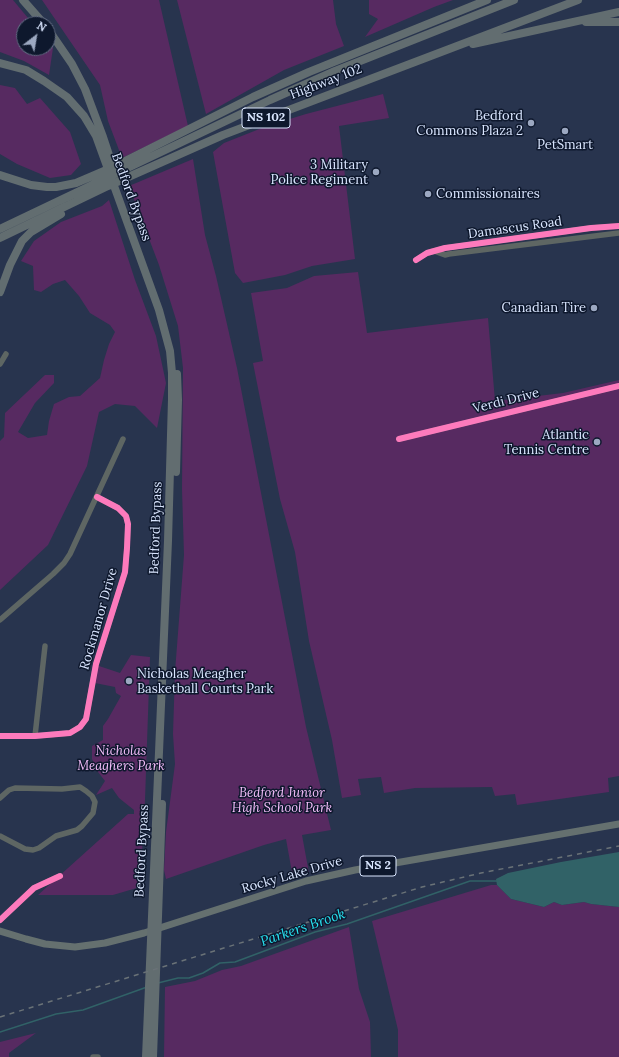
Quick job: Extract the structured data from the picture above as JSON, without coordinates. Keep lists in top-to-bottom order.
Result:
{
  "streets": {
    "highway": ["Highway 102", "NS 102", "Bedford Bypass"],
    "main road": ["NS 2", "Rocky Lake Drive"],
    "street": ["Damascus Road", "Verdi Drive", "Rockmanor Drive"]
  },
  "water": ["Parkers Brook"],
  "parks": ["Nicholas Meaghers Park", "Bedford Junior High School Park"],
  "places": [
    "Bedford Commons Plaza 2",
    "PetSmart",
    "3 Military Police Regiment",
    "Commissionaires",
    "Canadian Tire",
    "Atlantic Tennis Centre",
    "Nicholas Meagher Basketball Courts Park"
  ],
  "north": "top right"
}
